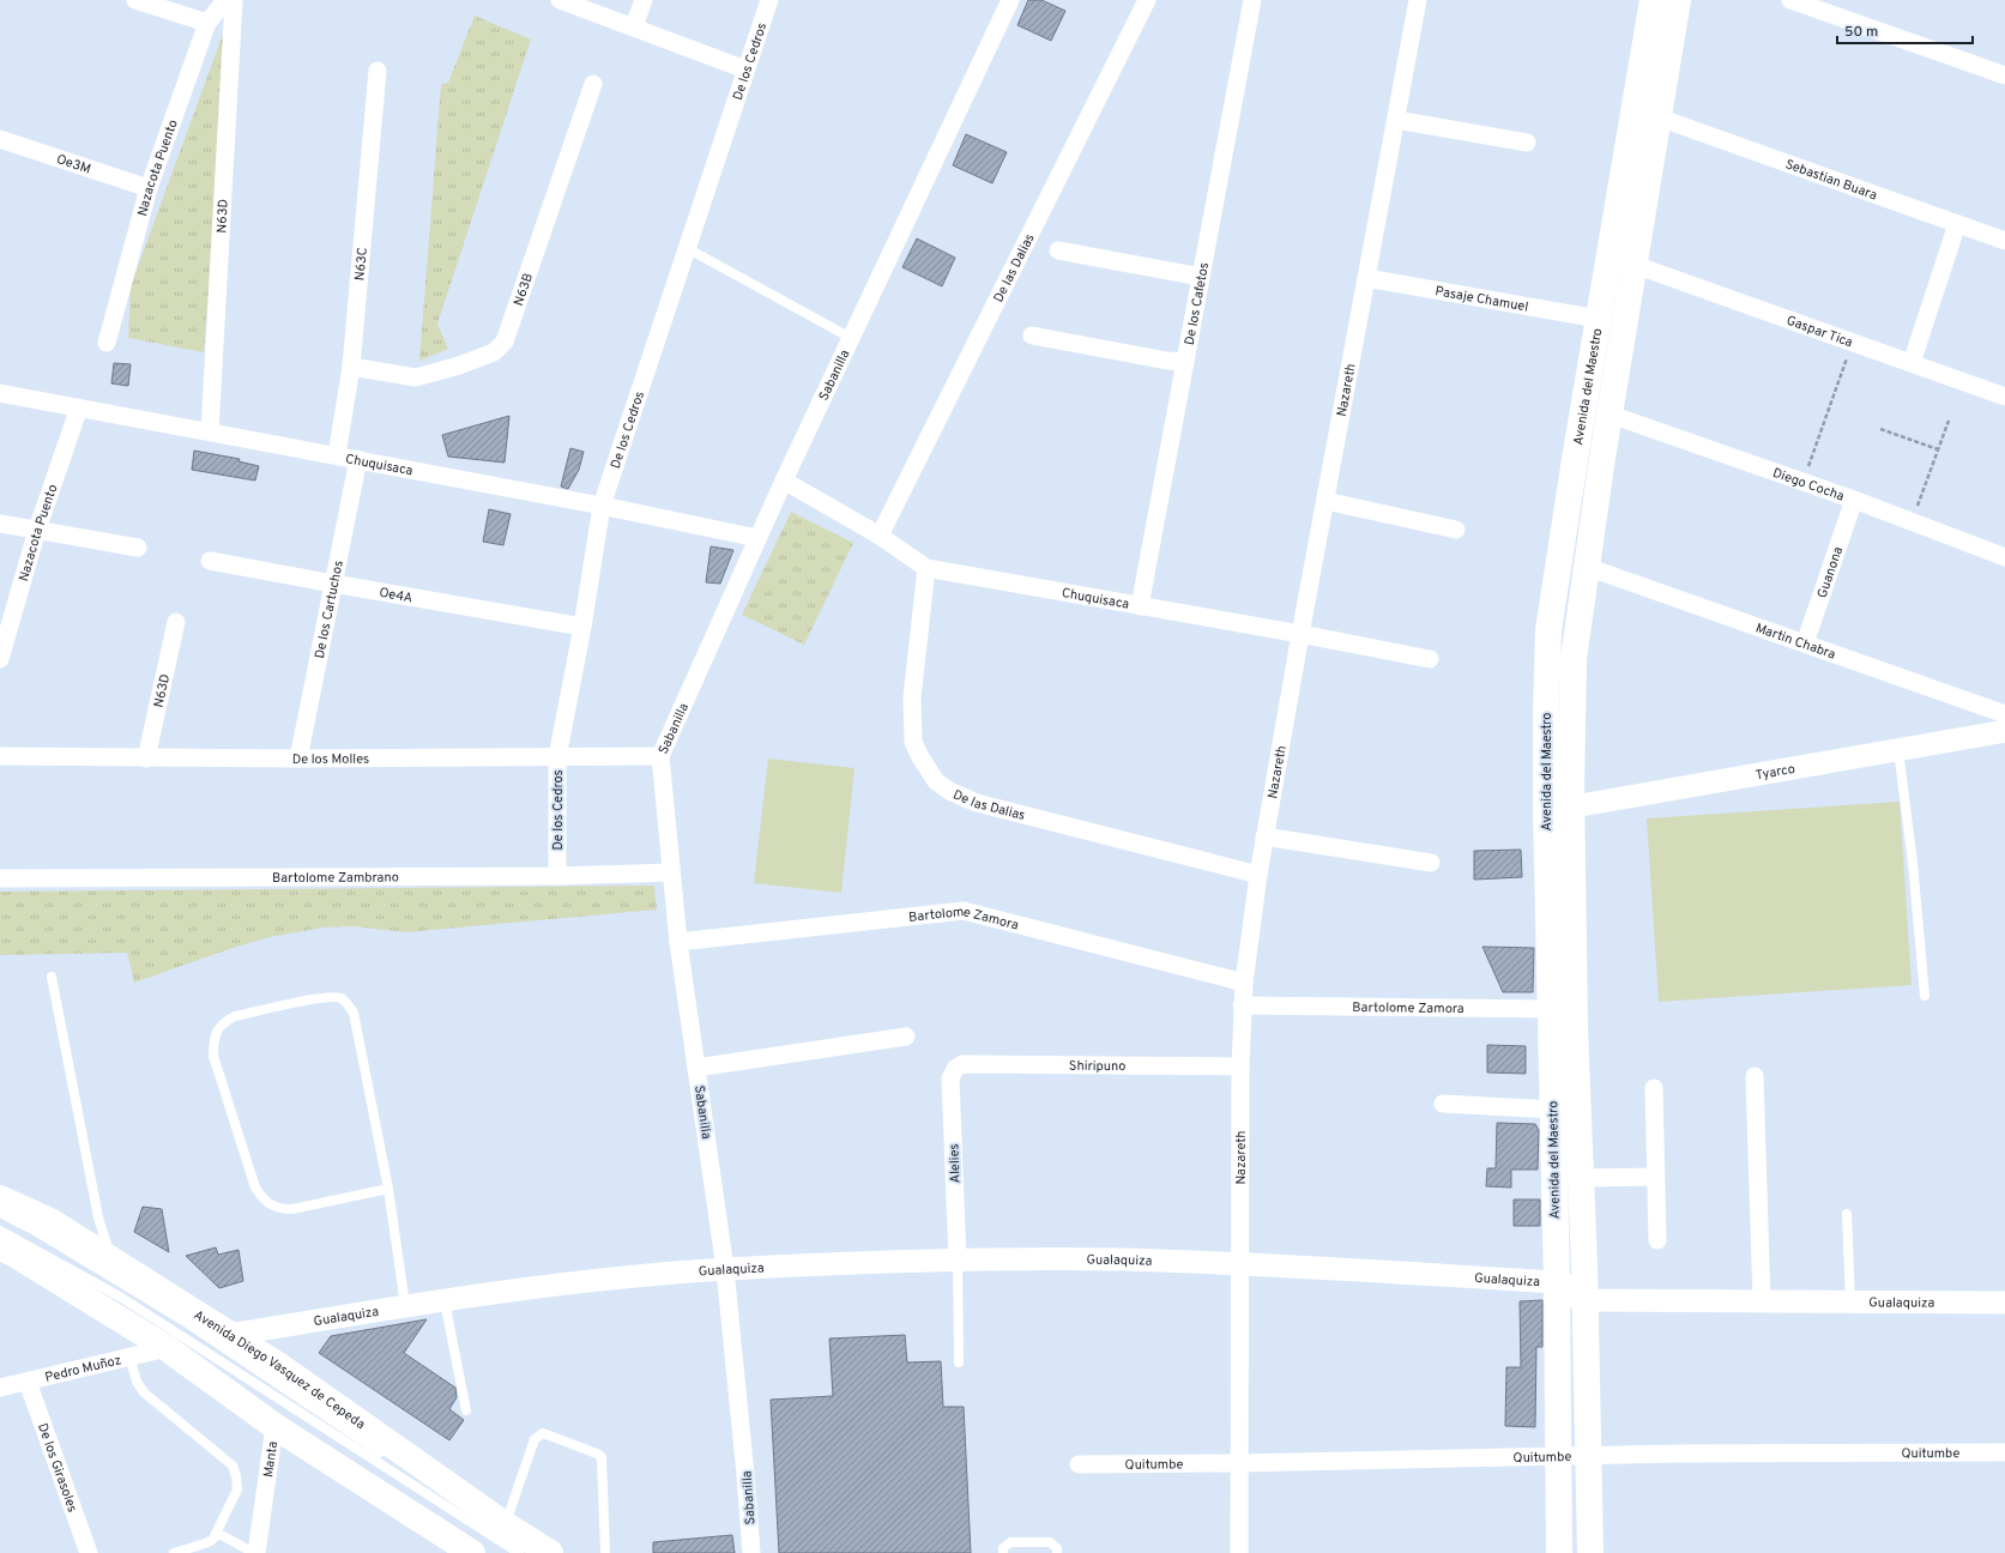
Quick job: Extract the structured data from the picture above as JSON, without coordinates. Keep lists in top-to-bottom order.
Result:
{
  "streets": {
    "main road": ["Avenida del Maestro", "Avenida Diego Vasquez de Cepeda"],
    "street": [
      "De los Cedros",
      "Oe3M",
      "Nazacota Puento",
      "Sebastian Buara",
      "N63D",
      "N63C",
      "De las Dalias",
      "N63B",
      "Pasaje Chamuel",
      "De los Cafetos",
      "Gaspar Tica",
      "Sabanilla",
      "Nazareth",
      "Chuquisaca",
      "Diego Cocha",
      "Guanona",
      "Oe4A",
      "De los Cartuchos",
      "Martin Chabra",
      "De los Molles",
      "Tyarco",
      "Bartolome Zambrano",
      "Bartolome Zamora",
      "Shiripuno",
      "Alelies",
      "Gualaquiza",
      "Pedro Muñoz",
      "Quitumbe",
      "Manta",
      "De los Girasoles"
    ]
  },
  "crossings": [
    ["De los Cedros", "Chuquisaca"],
    ["De los Cedros", "Oe4A"],
    ["De los Cedros", "De los Molles"],
    ["De los Cedros", "Bartolome Zambrano"],
    ["Oe3M", "Nazacota Puento"],
    ["Nazacota Puento", "Chuquisaca"],
    ["Sebastian Buara", "Avenida del Maestro"],
    ["N63D", "Chuquisaca"],
    ["N63D", "De los Molles"],
    ["N63C", "N63B"],
    ["N63C", "Chuquisaca"],
    ["De las Dalias", "Nazareth"],
    ["De las Dalias", "Chuquisaca"],
    ["Pasaje Chamuel", "Avenida del Maestro"],
    ["Pasaje Chamuel", "Nazareth"],
    ["De los Cafetos", "Chuquisaca"],
    ["Gaspar Tica", "Avenida del Maestro"],
    ["Sabanilla", "Chuquisaca"],
    ["Sabanilla", "De los Molles"],
    ["Sabanilla", "Bartolome Zambrano"],
    ["Sabanilla", "Bartolome Zamora"],
    ["Sabanilla", "Gualaquiza"],
    ["Avenida del Maestro", "Diego Cocha"],
    ["Avenida del Maestro", "Martin Chabra"],
    ["Avenida del Maestro", "Tyarco"],
    ["Avenida del Maestro", "Bartolome Zamora"],
    ["Avenida del Maestro", "Gualaquiza"],
    ["Avenida del Maestro", "Quitumbe"],
    ["Nazareth", "Chuquisaca"],
    ["Nazareth", "Bartolome Zamora"],
    ["Nazareth", "Shiripuno"],
    ["Nazareth", "Gualaquiza"],
    ["Nazareth", "Quitumbe"],
    ["Chuquisaca", "De los Cartuchos"],
    ["Diego Cocha", "Guanona"],
    ["Guanona", "Martin Chabra"],
    ["Oe4A", "De los Cartuchos"],
    ["De los Cartuchos", "De los Molles"],
    ["Shiripuno", "Alelies"],
    ["Alelies", "Gualaquiza"],
    ["Gualaquiza", "Avenida Diego Vasquez de Cepeda"],
    ["Pedro Muñoz", "De los Girasoles"],
    ["Avenida Diego Vasquez de Cepeda", "Manta"]
  ],
  "scale_bar": "50 m"
}
